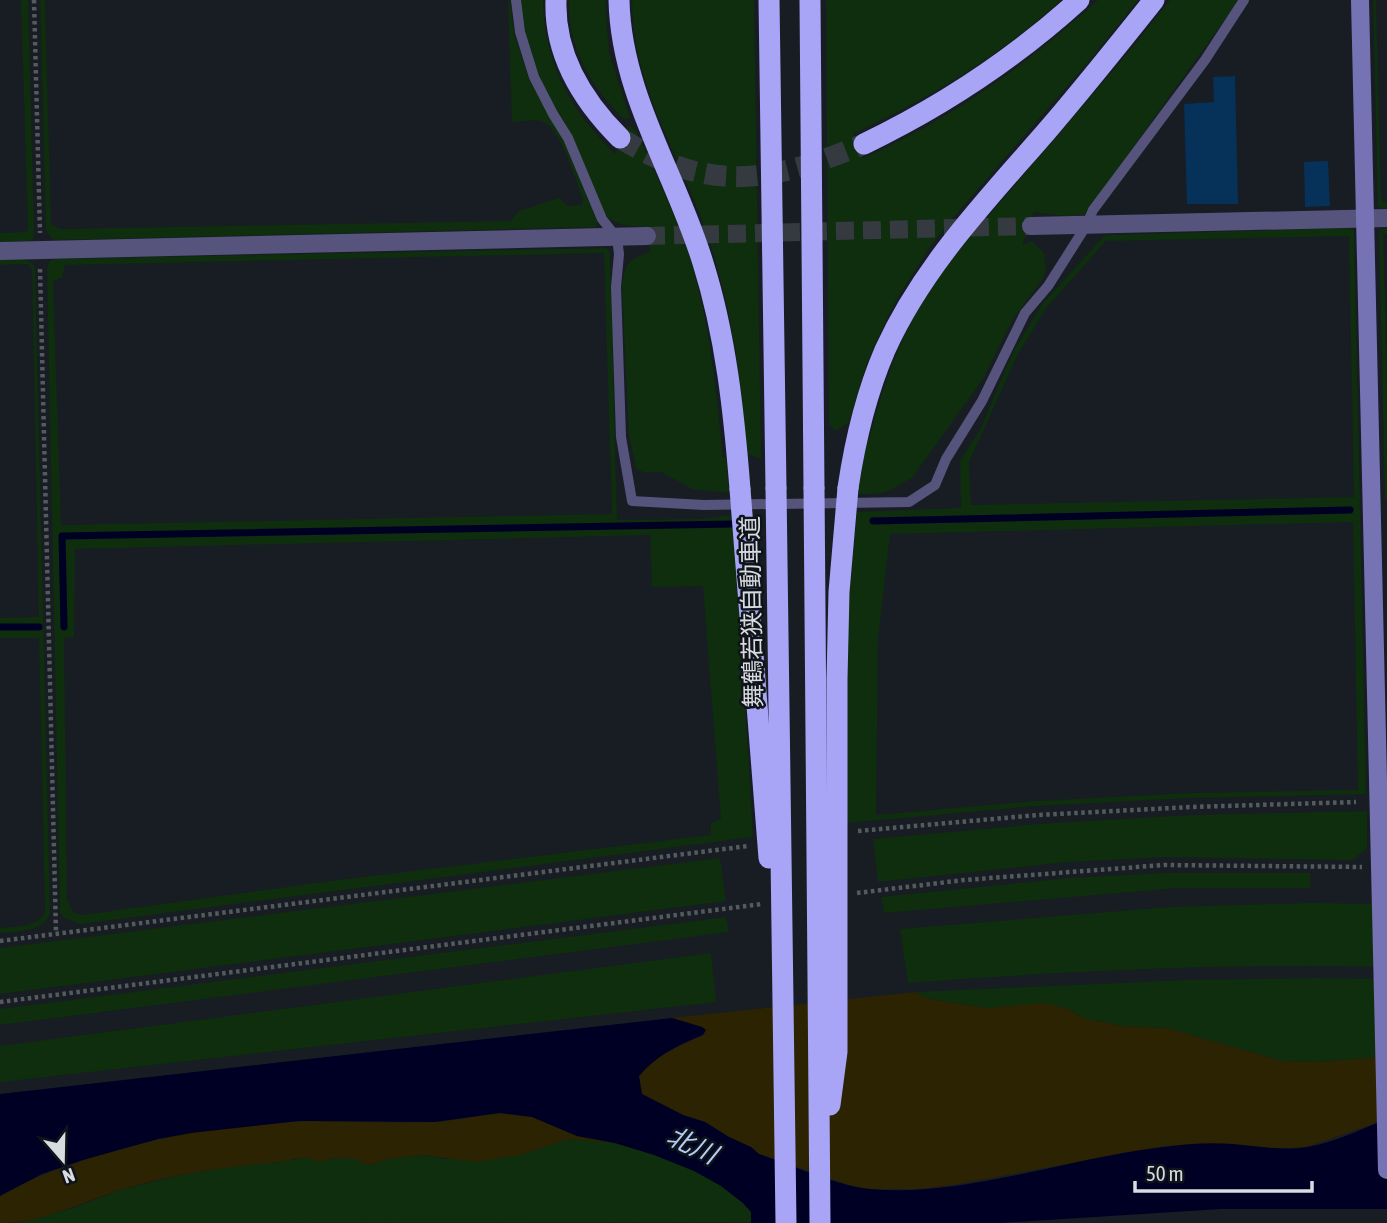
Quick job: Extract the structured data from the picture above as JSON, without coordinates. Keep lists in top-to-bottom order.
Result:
{
  "streets": {
    "highway": ["舞鶴若狭自動車道"]
  },
  "water": ["北川"],
  "scale_bar": "50 m",
  "north": "bottom"
}
